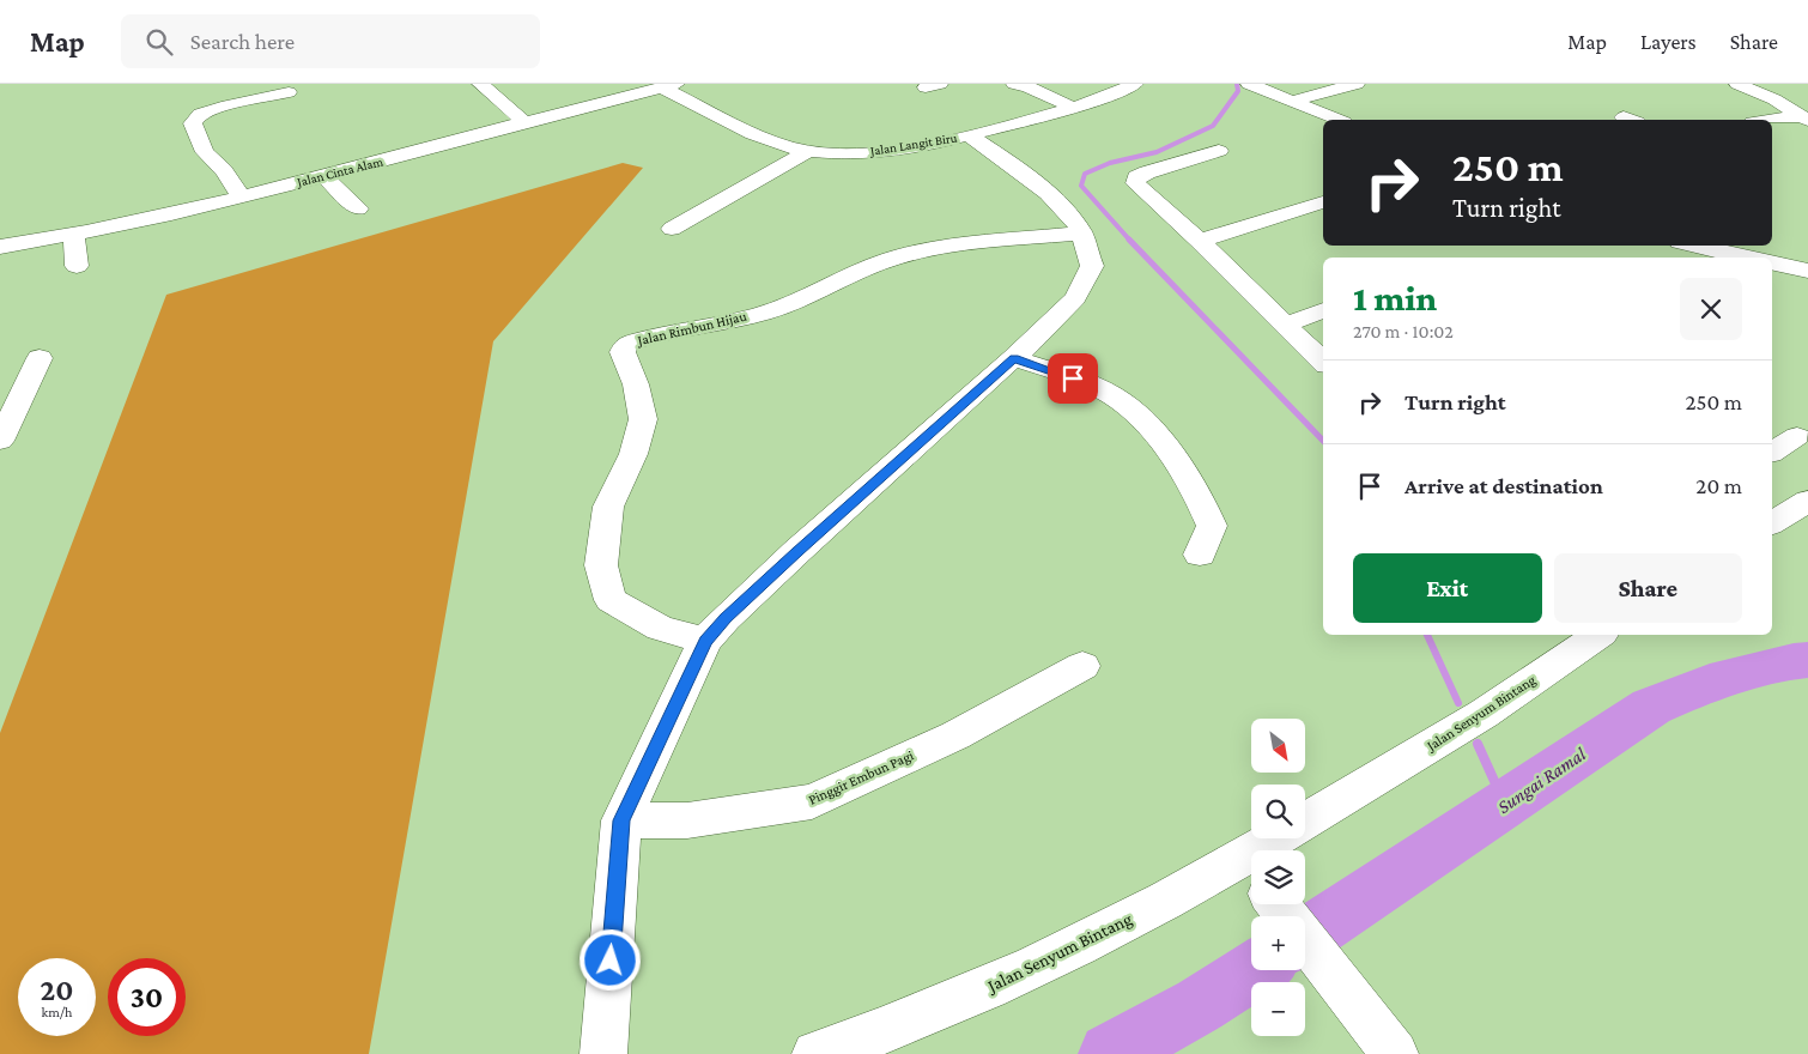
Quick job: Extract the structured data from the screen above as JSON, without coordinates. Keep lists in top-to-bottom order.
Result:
{
  "streets": {
    "street": [
      "Jalan Langit Biru",
      "Jalan Cinta Alam",
      "Jalan Rimbun Hijau",
      "Jalan Senyum Bintang",
      "Pinggir Embun Pagi"
    ]
  },
  "crossings": [
    ["Jalan Langit Biru", "Jalan Cinta Alam"]
  ],
  "water": ["Sungai Ramal"],
  "north": "bottom right",
  "page": {
    "header": "Map",
    "search": "Search here",
    "nav": ["Map", "Layers", "Share"],
    "turn": ["250 m", "Turn right"],
    "heading": ["1 min", "270 m · 10:02"],
    "list": [
      {
        "name": "Turn right",
        "value": "250 m"
      },
      {
        "name": "Arrive at destination",
        "value": "20 m"
      }
    ],
    "buttons": ["Exit", "Share"],
    "map_buttons": ["+", "−"],
    "speed": "20 km/h",
    "limit": "30"
  }
}
